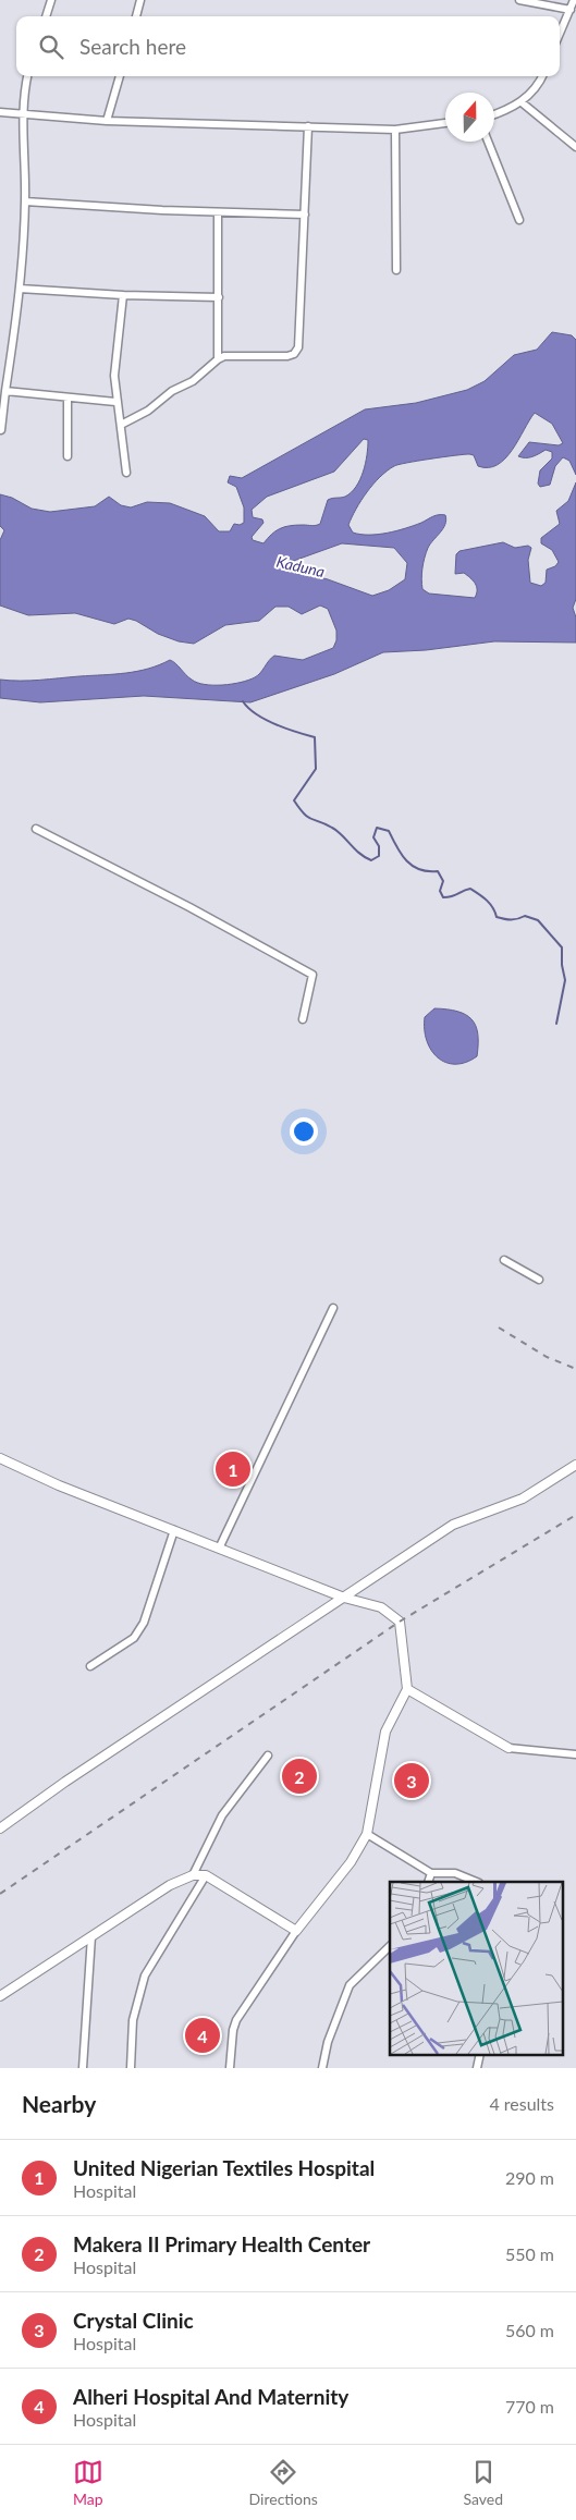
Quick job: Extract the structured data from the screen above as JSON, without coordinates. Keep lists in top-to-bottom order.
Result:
{
  "water": ["Kaduna"],
  "north": "top",
  "page": {
    "search": "Search here",
    "pins": [
      "1",
      "2",
      "3",
      "4"
    ],
    "heading": ["Nearby", "4 results"],
    "list": [
      {
        "mark": "1",
        "name": "United Nigerian Textiles Hospital",
        "note": "Hospital",
        "value": "290 m"
      },
      {
        "mark": "2",
        "name": "Makera II Primary Health Center",
        "note": "Hospital",
        "value": "550 m"
      },
      {
        "mark": "3",
        "name": "Crystal Clinic",
        "note": "Hospital",
        "value": "560 m"
      },
      {
        "mark": "4",
        "name": "Alheri Hospital And Maternity",
        "note": "Hospital",
        "value": "770 m"
      }
    ],
    "nav": ["Map", "Directions", "Saved"]
  }
}
